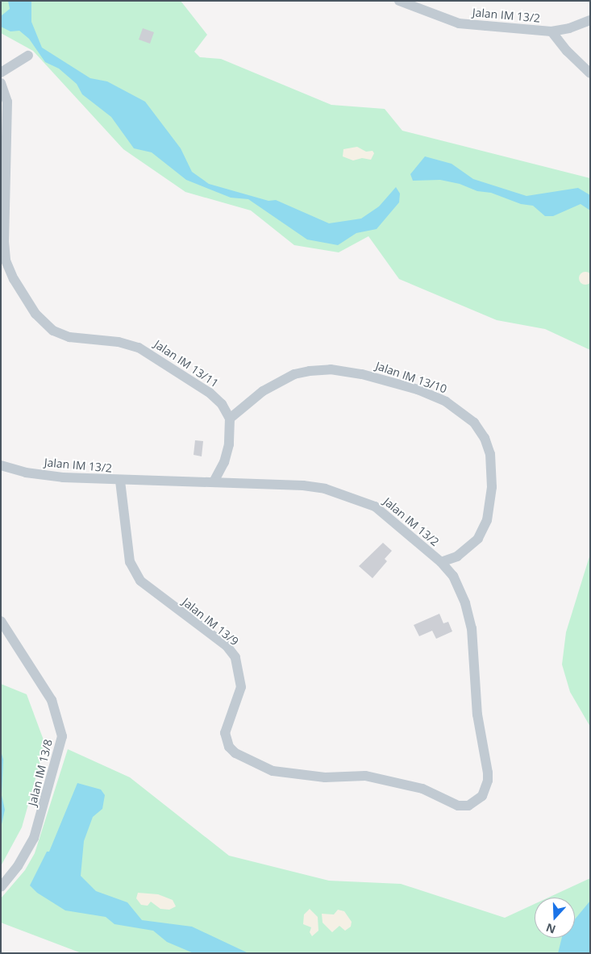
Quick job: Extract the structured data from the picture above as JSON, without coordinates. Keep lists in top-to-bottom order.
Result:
{
  "streets": {
    "street": [
      "Jalan IM 13/2",
      "Jalan IM 13/11",
      "Jalan IM 13/10",
      "Jalan IM 13/9",
      "Jalan IM 13/8"
    ]
  },
  "crossings": [
    ["Jalan IM 13/2", "Jalan IM 13/10"],
    ["Jalan IM 13/2", "Jalan IM 13/9"],
    ["Jalan IM 13/11", "Jalan IM 13/10"]
  ],
  "north": "bottom"
}
